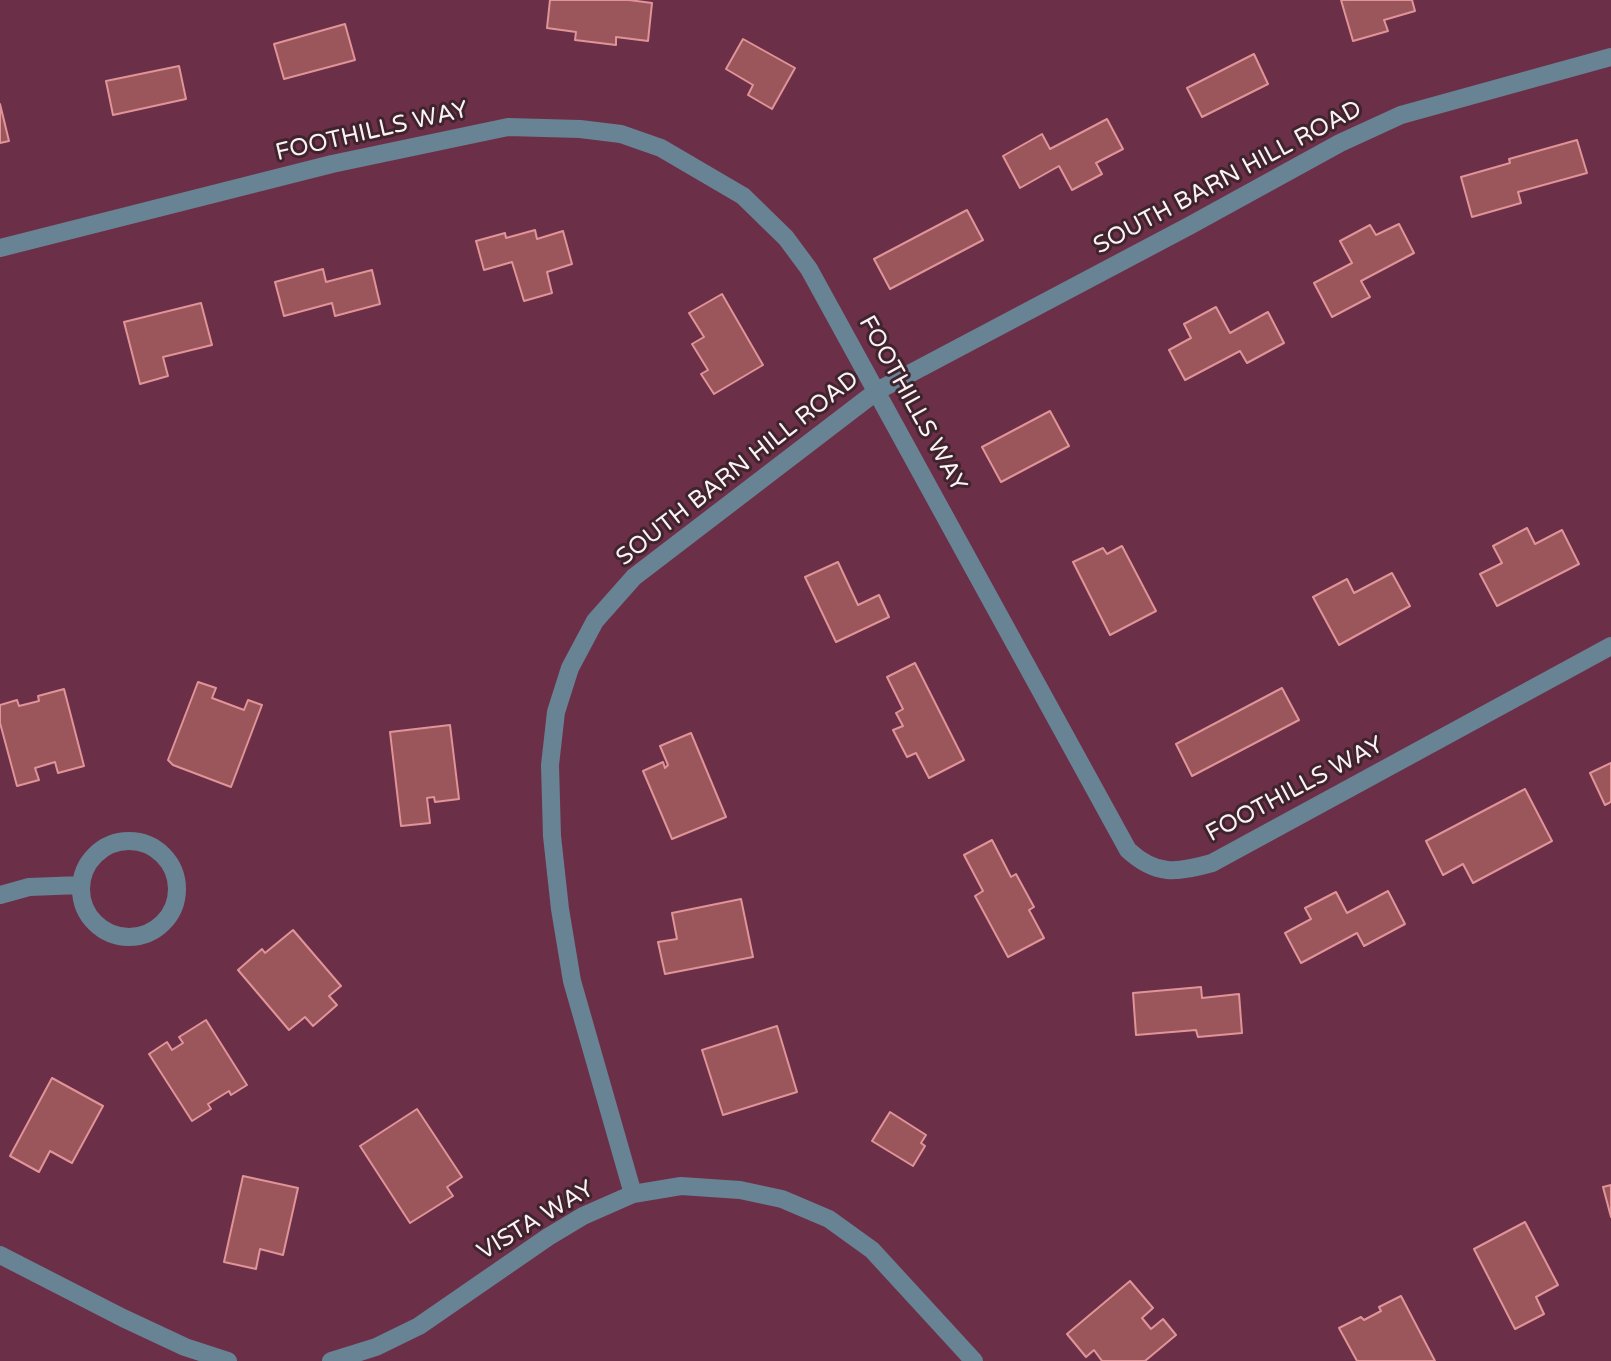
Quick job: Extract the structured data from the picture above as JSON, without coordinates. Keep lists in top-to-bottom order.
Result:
{
  "streets": {
    "street": ["FOOTHILLS WAY", "SOUTH BARN HILL ROAD", "VISTA WAY"]
  },
  "crossings": [
    ["FOOTHILLS WAY", "SOUTH BARN HILL ROAD"],
    ["SOUTH BARN HILL ROAD", "VISTA WAY"]
  ]
}
